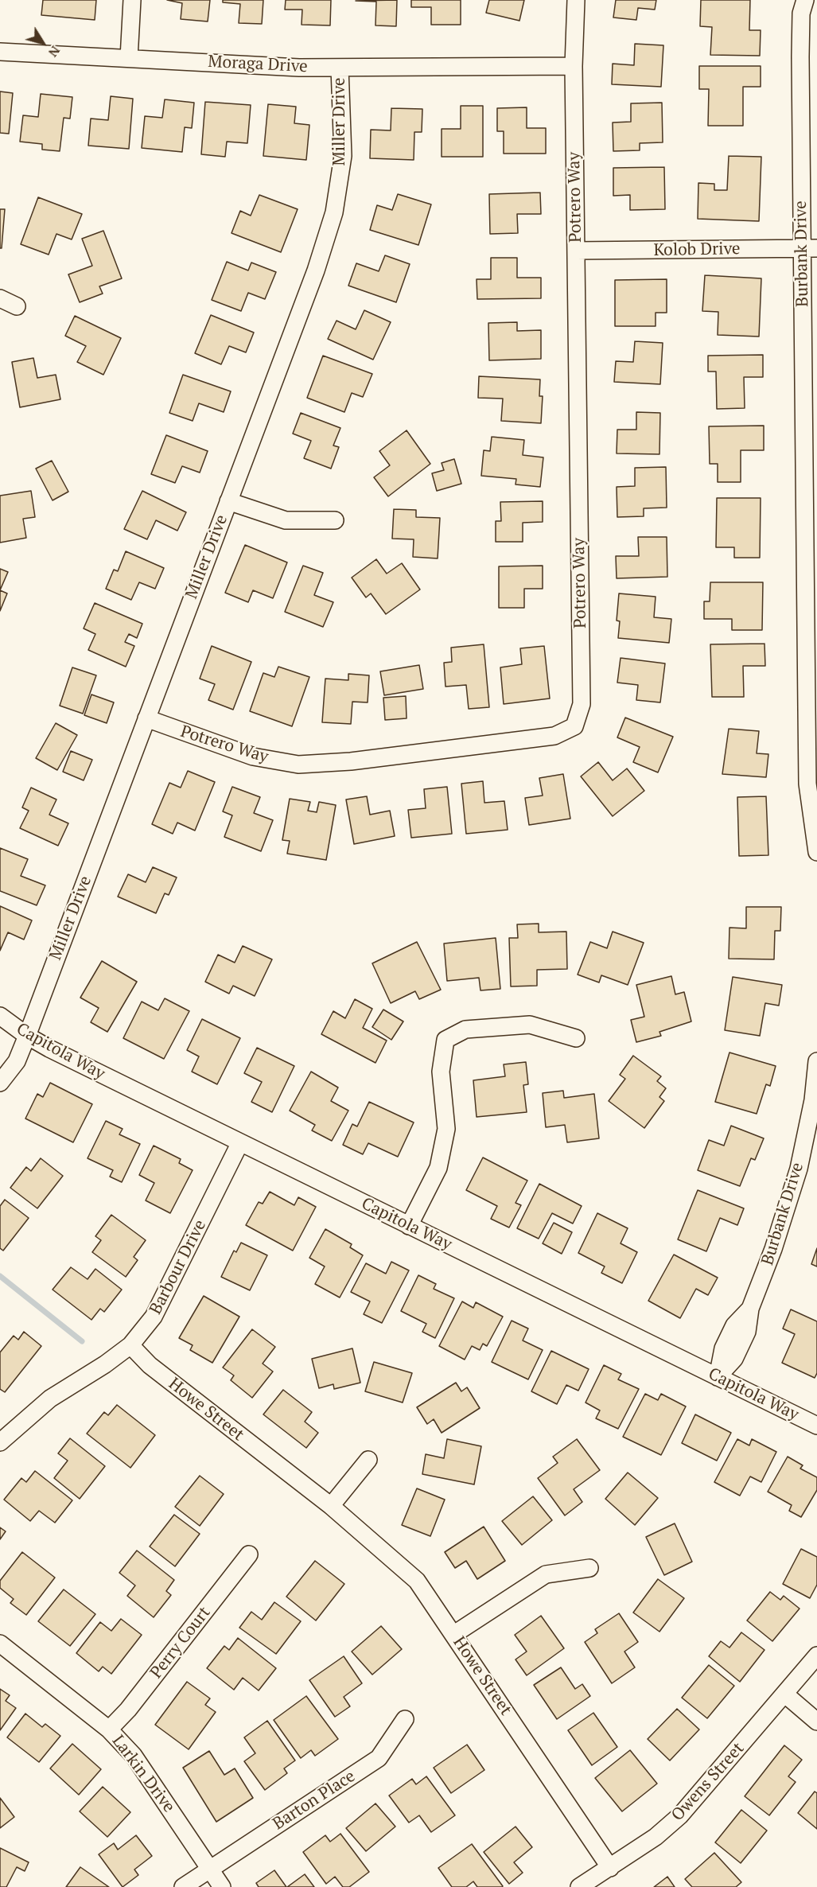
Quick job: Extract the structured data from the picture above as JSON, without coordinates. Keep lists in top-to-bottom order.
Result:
{
  "streets": {
    "street": [
      "Moraga Drive",
      "Miller Drive",
      "Potrero Way",
      "Kolob Drive",
      "Burbank Drive",
      "Capitola Way",
      "Barbour Drive",
      "Howe Street",
      "Perry Court",
      "Larkin Drive",
      "Owens Street",
      "Barton Place"
    ]
  },
  "crossings": [
    ["Moraga Drive", "Miller Drive"],
    ["Moraga Drive", "Potrero Way"],
    ["Miller Drive", "Potrero Way"],
    ["Miller Drive", "Capitola Way"],
    ["Potrero Way", "Kolob Drive"],
    ["Kolob Drive", "Burbank Drive"],
    ["Burbank Drive", "Capitola Way"],
    ["Capitola Way", "Barbour Drive"],
    ["Barbour Drive", "Howe Street"],
    ["Howe Street", "Owens Street"],
    ["Perry Court", "Larkin Drive"],
    ["Larkin Drive", "Barton Place"]
  ],
  "north": "bottom right"
}
